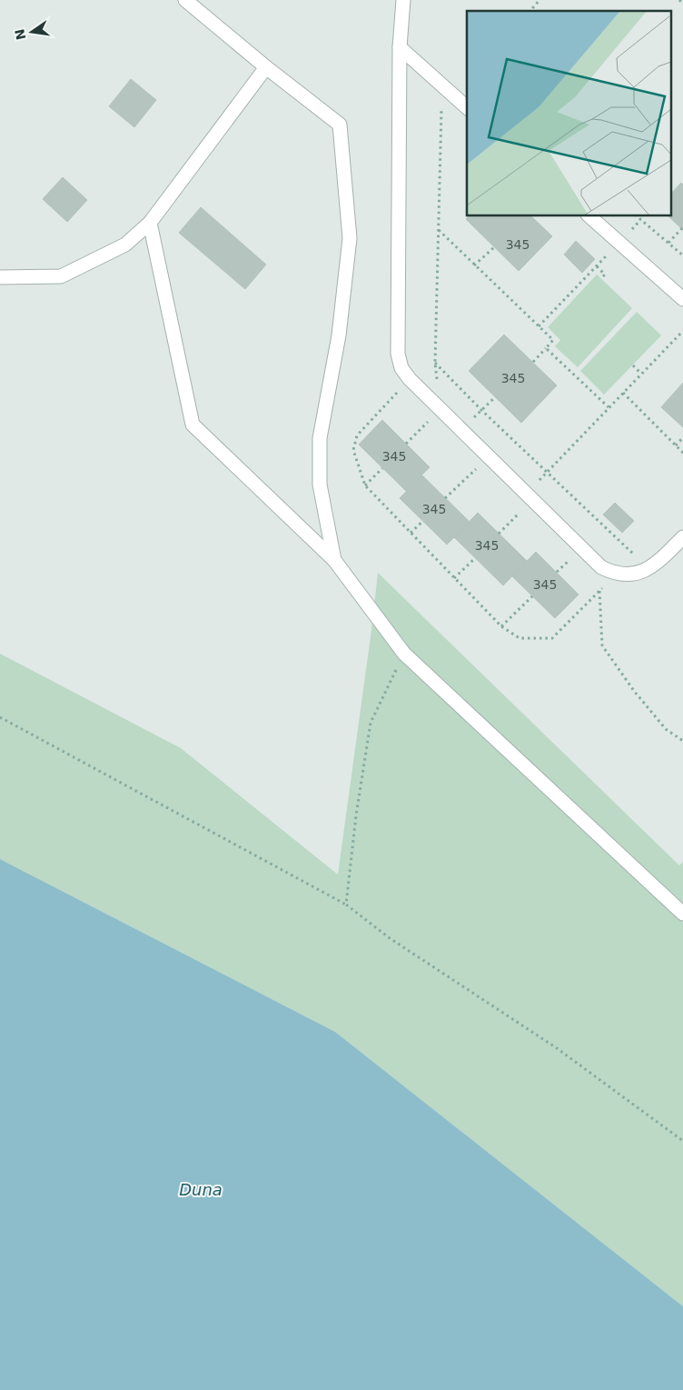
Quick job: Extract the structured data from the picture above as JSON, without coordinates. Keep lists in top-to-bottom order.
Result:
{
  "water": ["Duna"],
  "house_numbers": [
    "345",
    "345",
    "345",
    "345",
    "345",
    "345"
  ],
  "north": "left"
}
